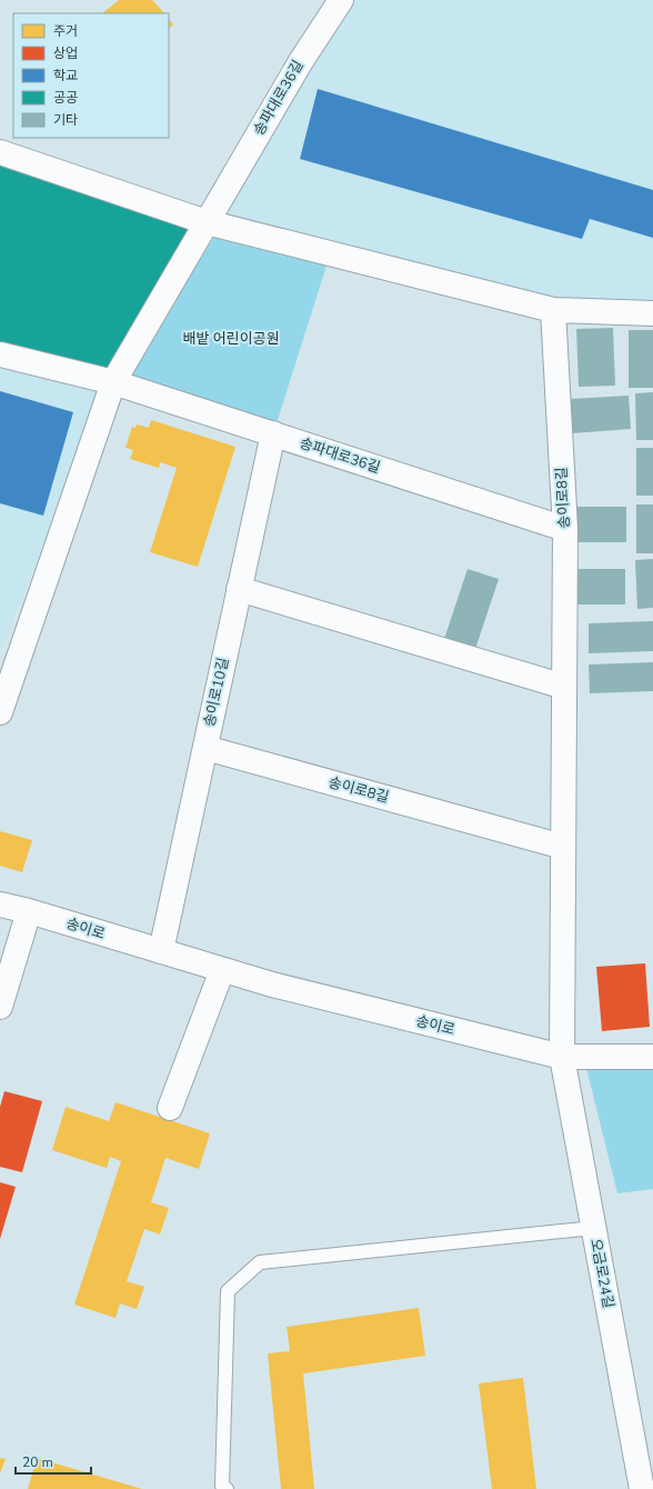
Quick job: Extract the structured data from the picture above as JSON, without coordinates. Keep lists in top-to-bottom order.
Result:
{
  "streets": {
    "street": [
      "송파대로36길",
      "송이로8길",
      "송이로10길",
      "송이로",
      "오금로24길"
    ]
  },
  "crossings": [
    ["송파대로36길", "송이로8길"],
    ["송파대로36길", "송이로10길"],
    ["송이로8길", "송이로10길"],
    ["송이로8길", "송이로"],
    ["송이로8길", "오금로24길"],
    ["송이로10길", "송이로"],
    ["송이로", "오금로24길"]
  ],
  "parks": ["배밭 어린이공원"],
  "legend": [
    "주거",
    "상업",
    "학교",
    "공공",
    "기타"
  ],
  "scale_bar": "20 m"
}
